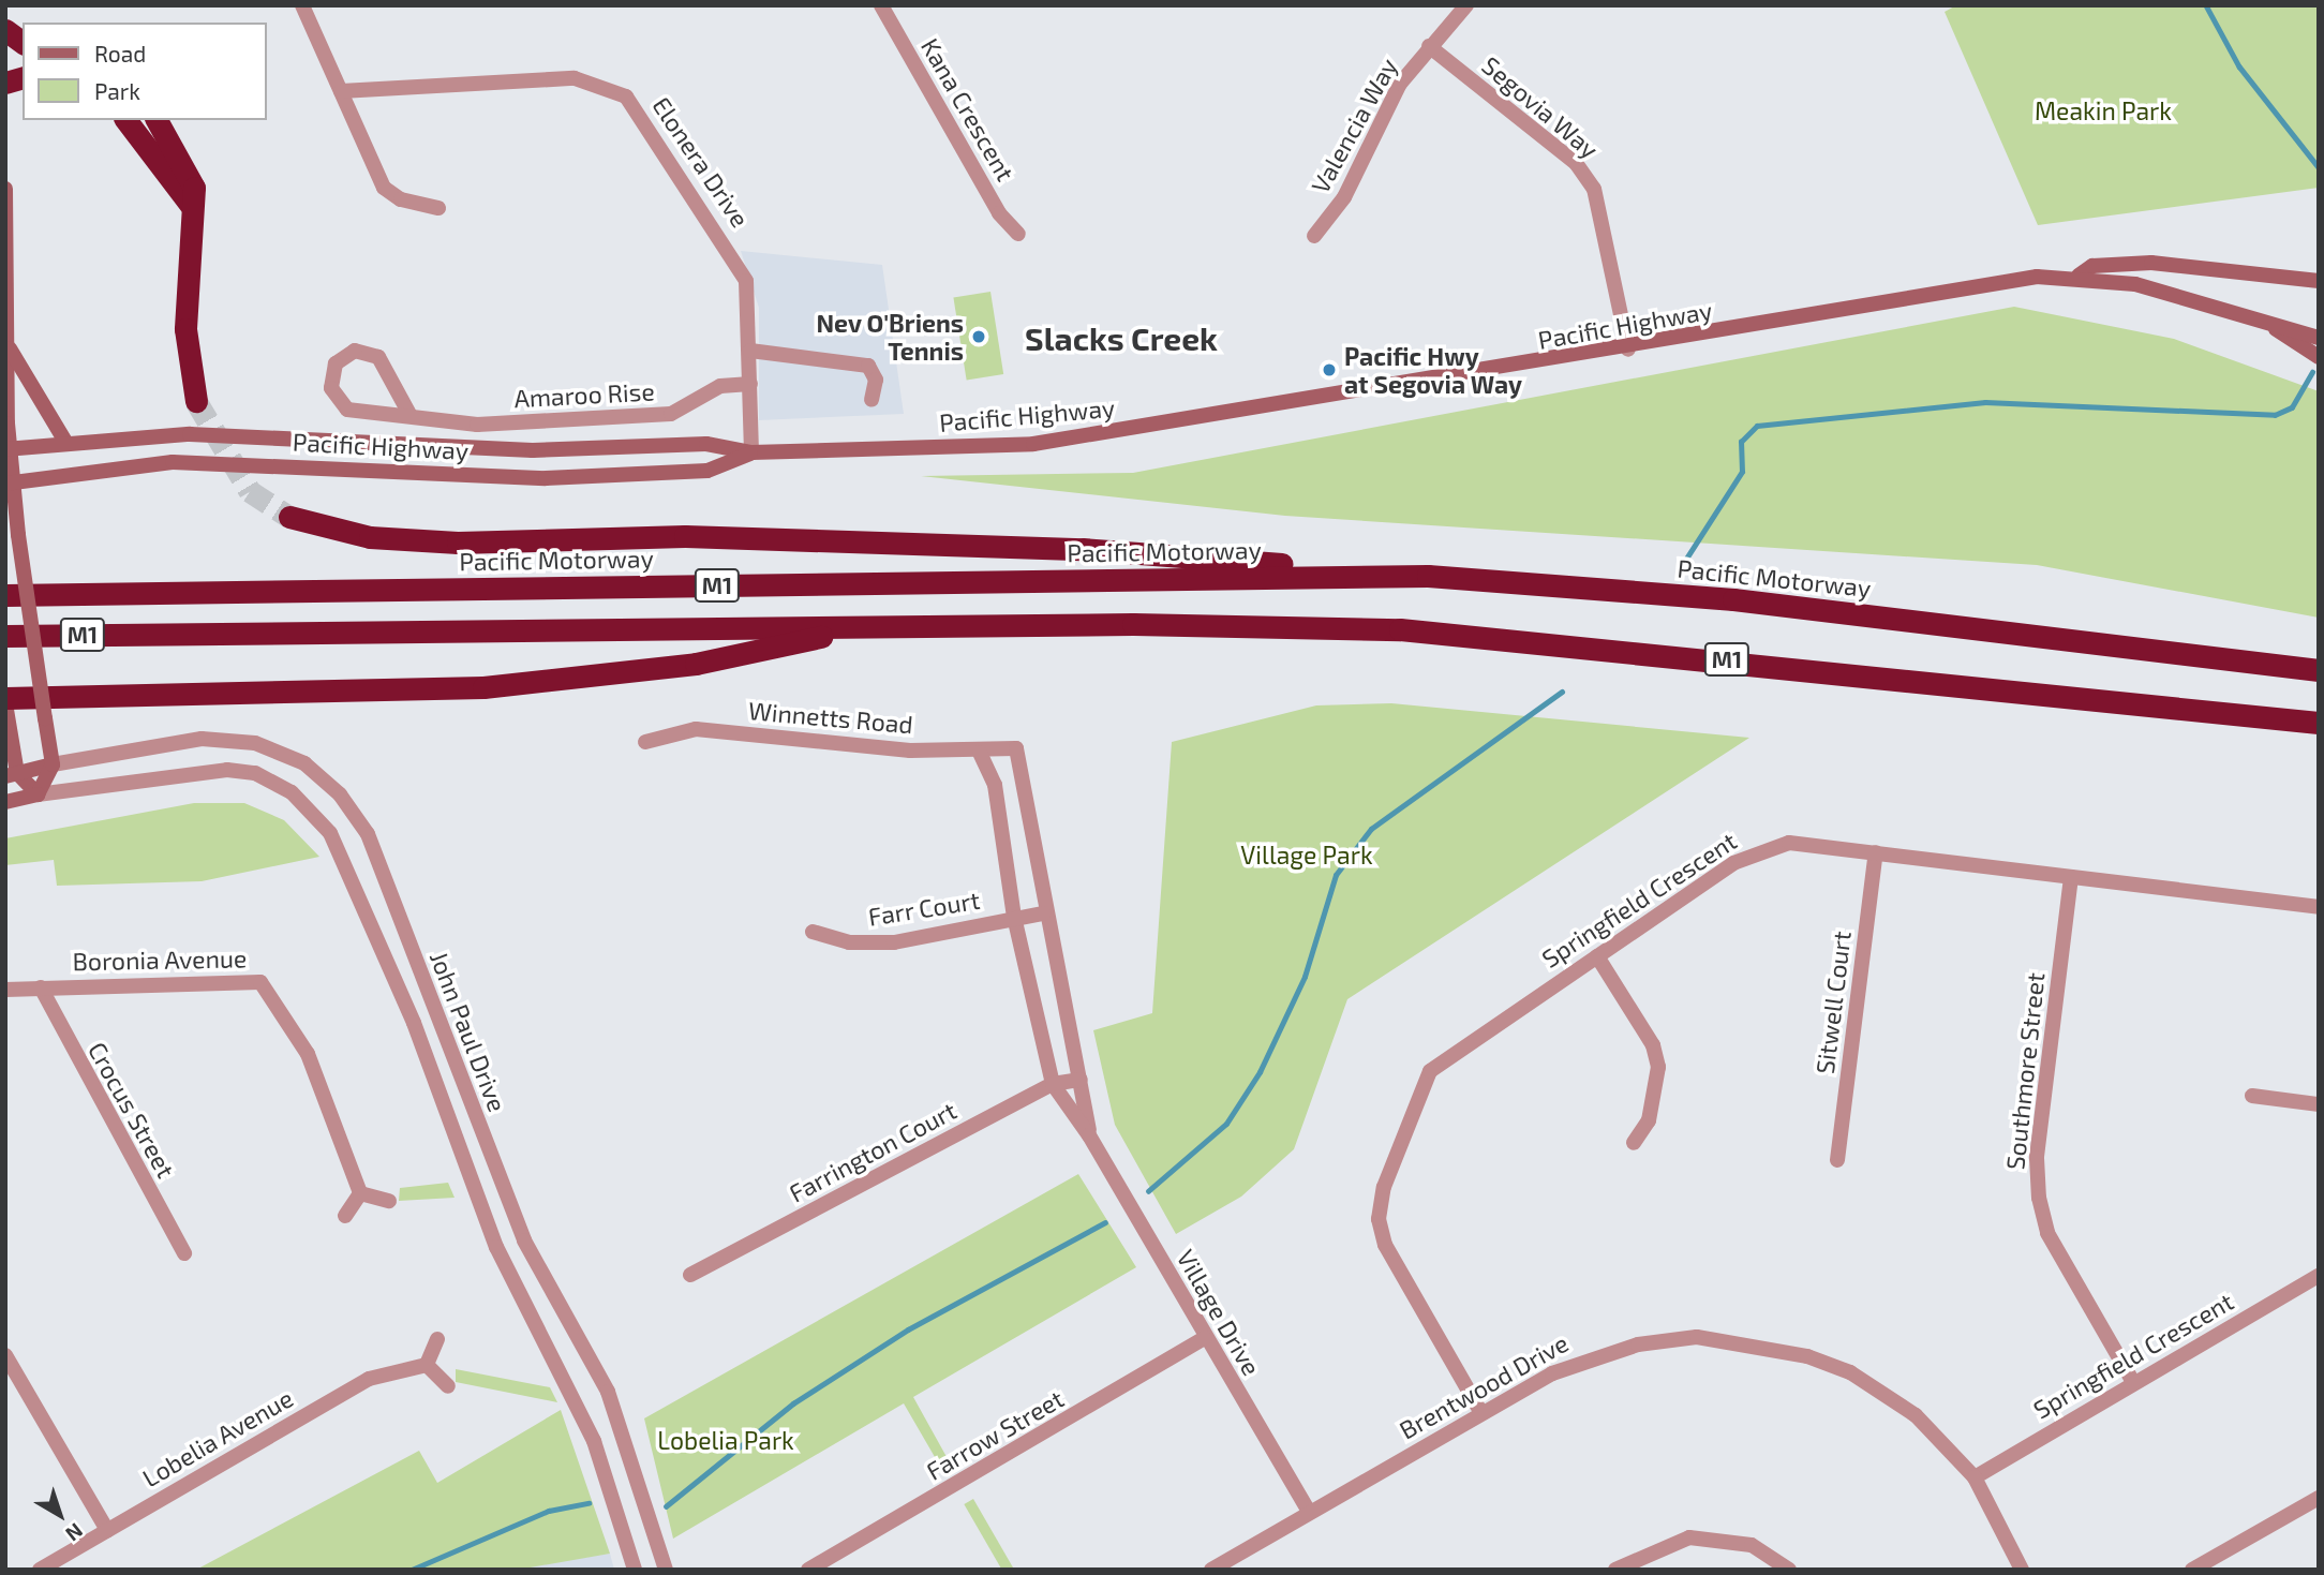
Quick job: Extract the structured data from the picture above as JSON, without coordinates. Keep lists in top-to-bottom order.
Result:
{
  "streets": {
    "highway": ["Pacific Motorway", "M1"],
    "main road": ["Pacific Highway"],
    "street": [
      "Segovia Way",
      "Kana Crescent",
      "Valencia Way",
      "Elonera Drive",
      "Amaroo Rise",
      "Winnetts Road",
      "Springfield Crescent",
      "Farr Court",
      "Boronia Avenue",
      "Sitwell Court",
      "John Paul Drive",
      "Southmore Street",
      "Crocus Street",
      "Farrington Court",
      "Village Drive",
      "Brentwood Drive",
      "Farrow Street",
      "Lobelia Avenue"
    ]
  },
  "crossings": [
    ["Segovia Way", "Valencia Way"],
    ["Segovia Way", "Pacific Highway"],
    ["Elonera Drive", "Pacific Highway"],
    ["Elonera Drive", "Amaroo Rise"],
    ["Winnetts Road", "Village Drive"],
    ["Springfield Crescent", "Sitwell Court"],
    ["Springfield Crescent", "Southmore Street"],
    ["Springfield Crescent", "Brentwood Drive"],
    ["Farr Court", "Village Drive"],
    ["Boronia Avenue", "Crocus Street"],
    ["Farrington Court", "Village Drive"],
    ["Village Drive", "Brentwood Drive"],
    ["Village Drive", "Farrow Street"]
  ],
  "districts": ["Slacks Creek"],
  "parks": ["Meakin Park", "Village Park", "Lobelia Park"],
  "places": ["Nev O'Briens Tennis", "Pacific Hwy at Segovia Way"],
  "legend": ["Road", "Park"],
  "north": "bottom right"
}
